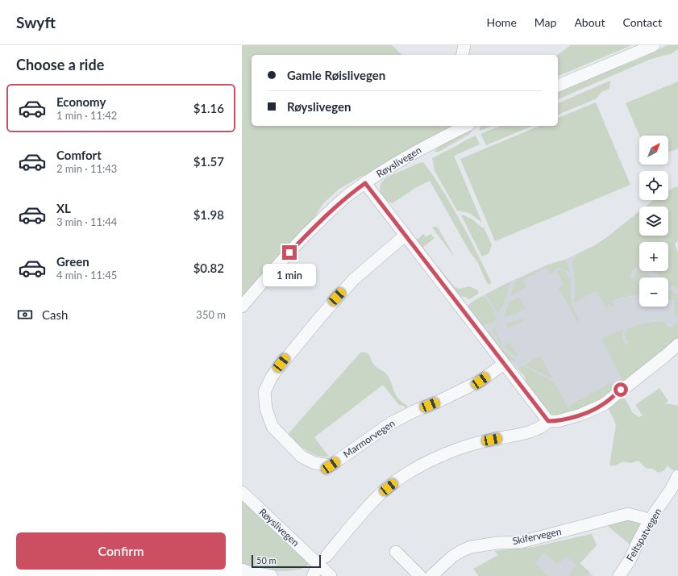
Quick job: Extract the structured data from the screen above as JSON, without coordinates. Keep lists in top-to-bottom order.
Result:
{
  "streets": {
    "street": [
      "Røyslivegen",
      "Marmorvegen",
      "Feltspatvegen",
      "Skifervegen"
    ]
  },
  "crossings": [
    ["Feltspatvegen", "Skifervegen"]
  ],
  "scale_bar": "50 m",
  "north": "top right",
  "page": {
    "header": "Swyft",
    "nav": [
      "Home",
      "Map",
      "About",
      "Contact"
    ],
    "heading": "Choose a ride",
    "banner": ["Gamle Røislivegen", "Røyslivegen"],
    "list": [
      {
        "name": "Economy",
        "note": "1 min · 11:42",
        "value": "$1.16"
      },
      {
        "name": "Comfort",
        "note": "2 min · 11:43",
        "value": "$1.57"
      },
      {
        "name": "XL",
        "note": "3 min · 11:44",
        "value": "$1.98"
      },
      {
        "name": "Green",
        "note": "4 min · 11:45",
        "value": "$0.82"
      }
    ],
    "map_buttons": ["+", "−"],
    "bubble": "1 min",
    "pay": ["Cash", "350 m"],
    "buttons": "Confirm",
    "scale": "50 m"
  }
}
